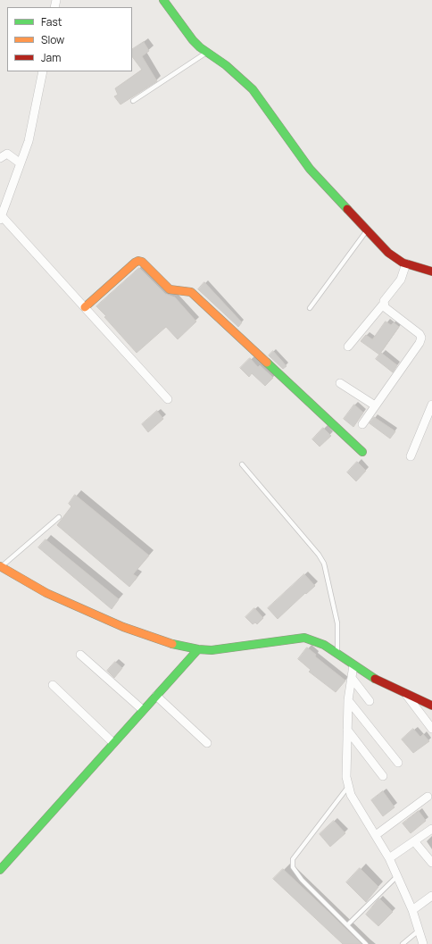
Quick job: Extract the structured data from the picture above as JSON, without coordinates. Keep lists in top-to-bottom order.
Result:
{
  "legend": ["Fast", "Slow", "Jam"]
}
